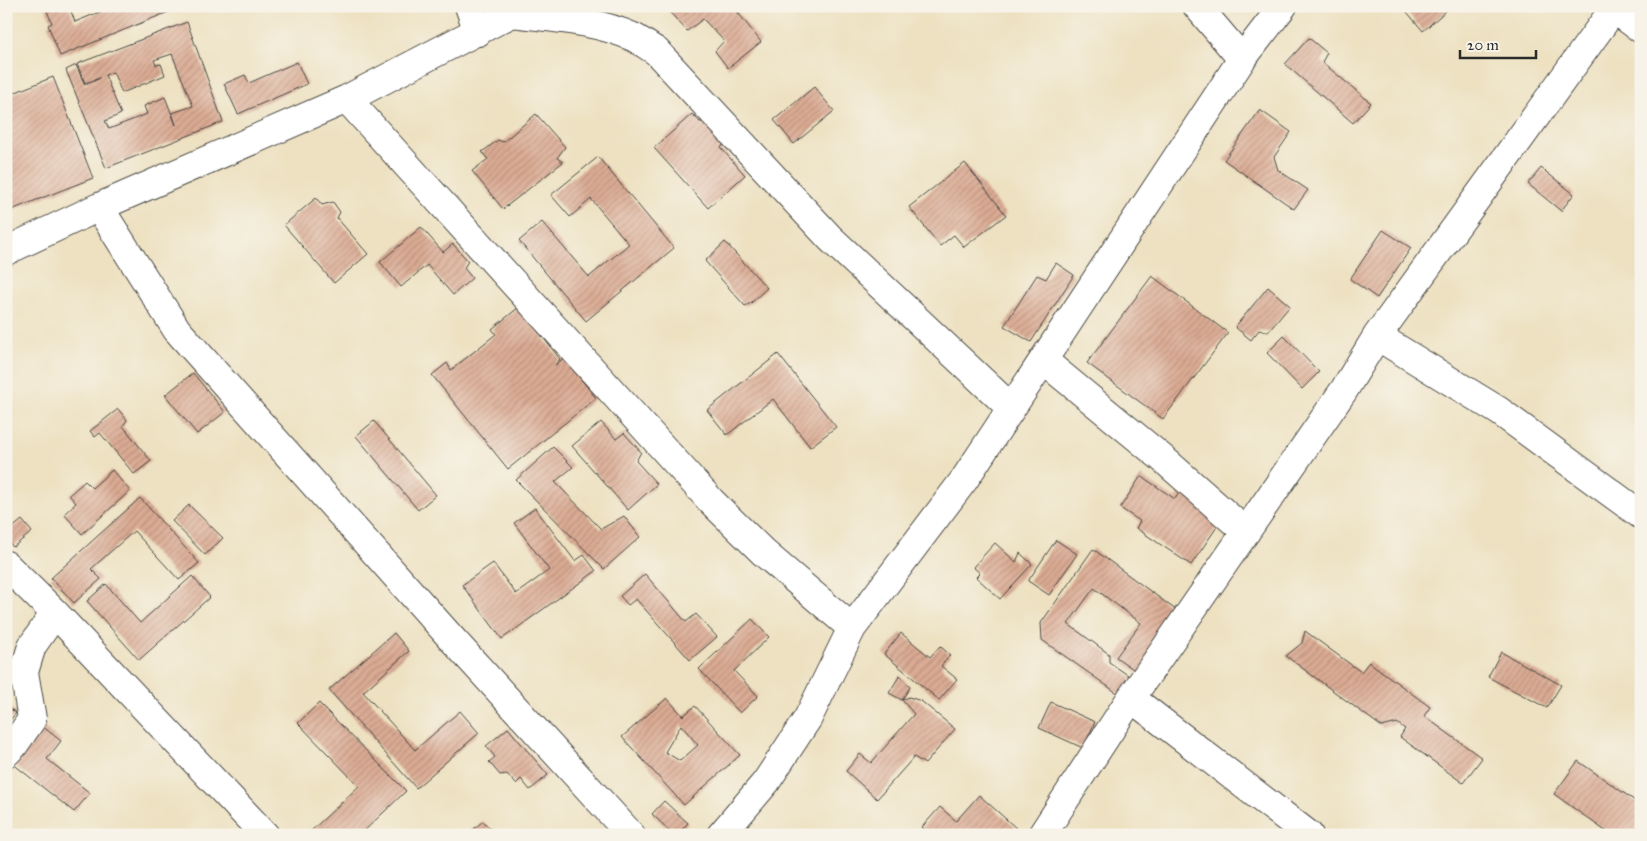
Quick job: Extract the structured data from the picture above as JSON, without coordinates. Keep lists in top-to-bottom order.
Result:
{
  "scale_bar": "20 m"
}
